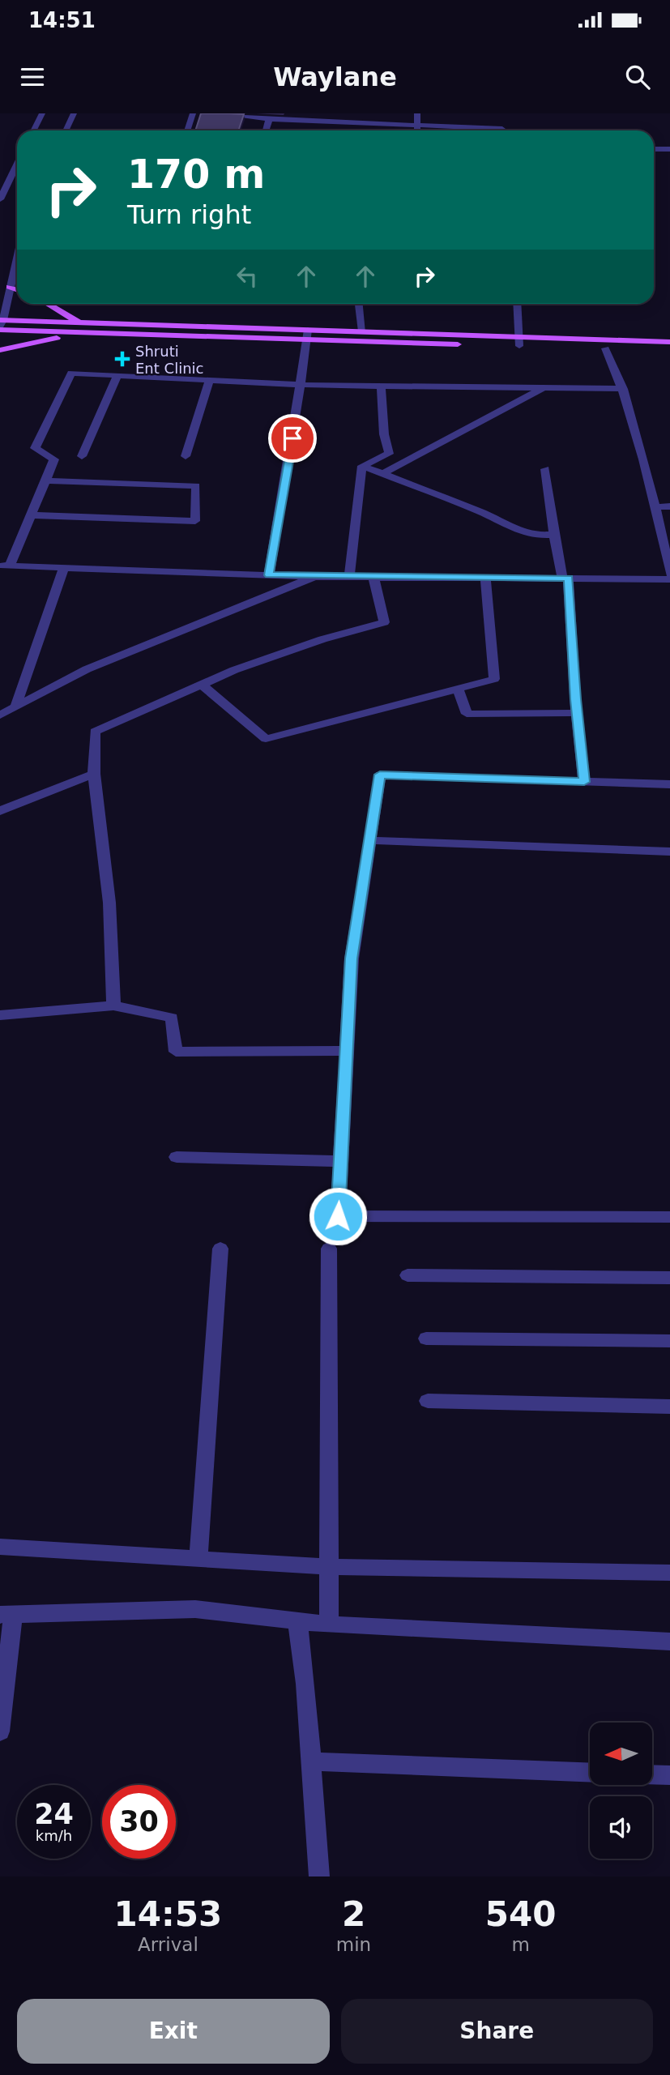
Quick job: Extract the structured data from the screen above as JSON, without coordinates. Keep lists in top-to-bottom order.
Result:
{
  "places": {
    "health": ["Shruti Ent Clinic"]
  },
  "north": "left",
  "page": {
    "status": "14:51",
    "header": "Waylane",
    "turn": ["170 m", "Turn right"],
    "speed": "24 km/h",
    "limit": "30",
    "eta": [
      "14:53",
      "Arrival",
      "2",
      "min",
      "540",
      "m"
    ],
    "buttons": ["Exit", "Share"]
  }
}
